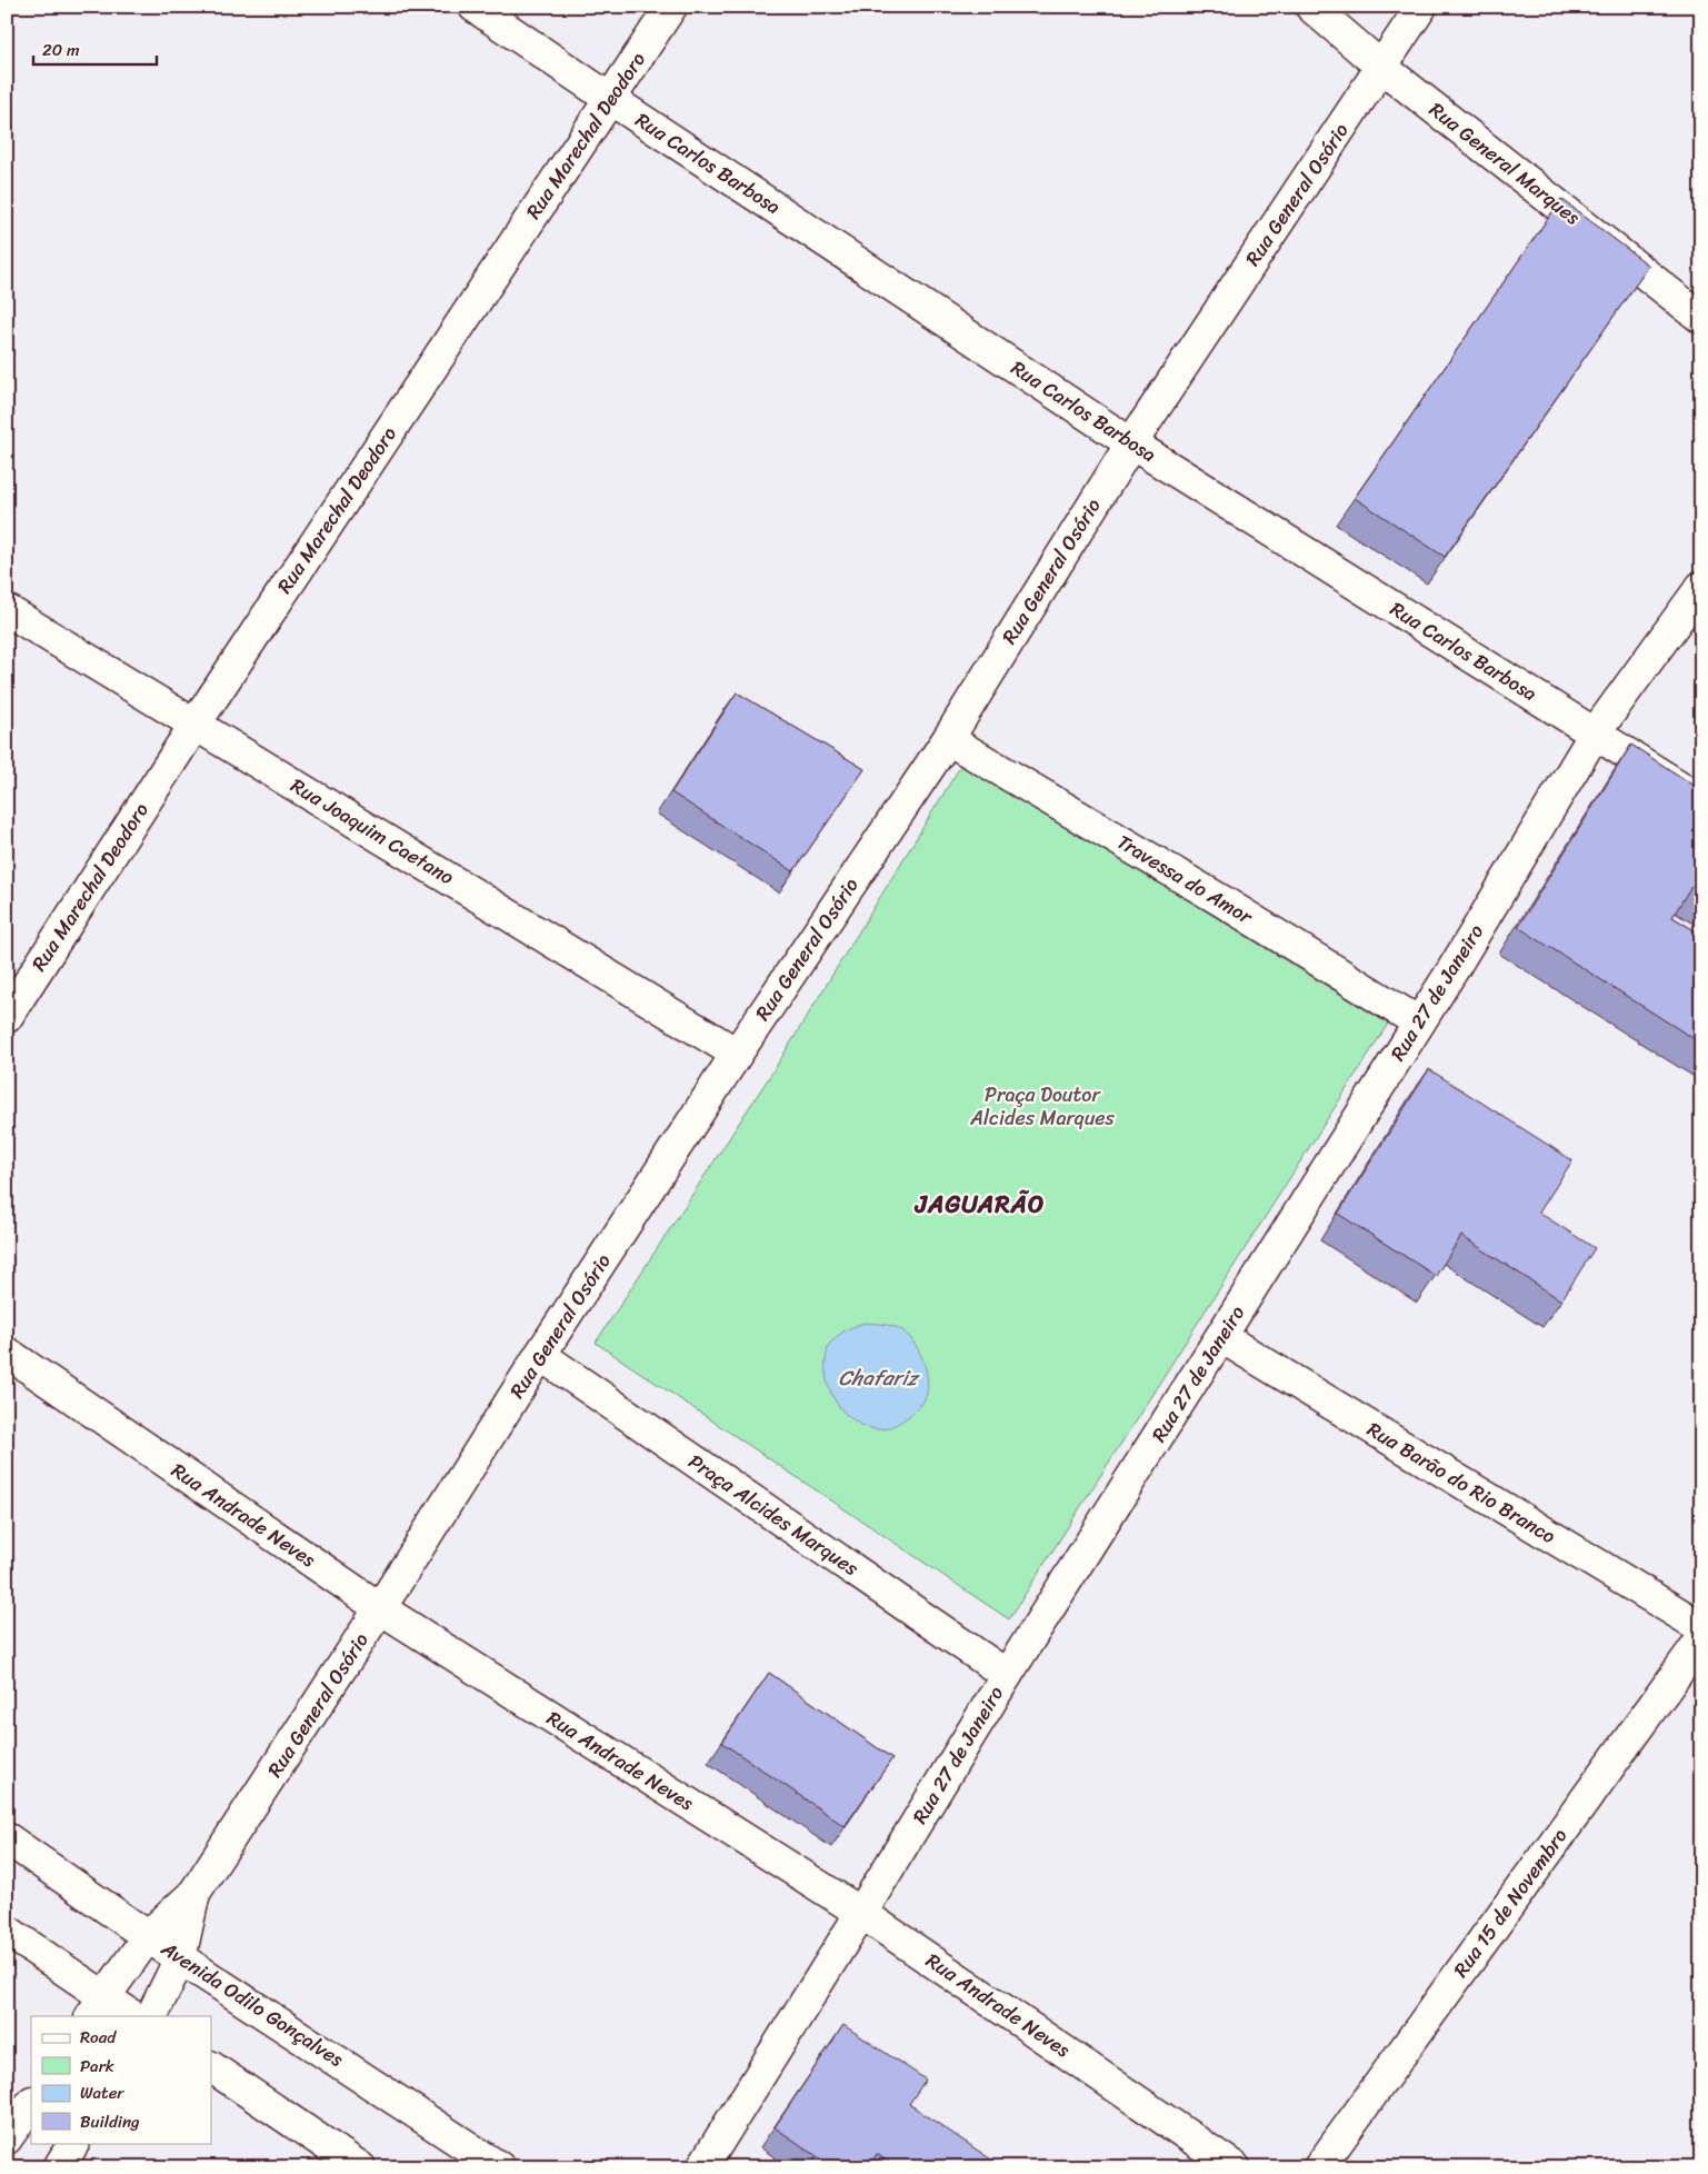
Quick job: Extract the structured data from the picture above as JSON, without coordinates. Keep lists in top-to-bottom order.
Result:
{
  "streets": {
    "street": [
      "Rua Marechal Deodoro",
      "Rua Carlos Barbosa",
      "Rua General Marques",
      "Rua General Osório",
      "Rua Joaquim Caetano",
      "Travessa do Amor",
      "Rua 27 de Janeiro",
      "Rua Barão do Rio Branco",
      "Rua Andrade Neves",
      "Praça Alcides Marques",
      "Rua 15 de Novembro",
      "Avenida Odilo Gonçalves"
    ]
  },
  "crossings": [
    ["Rua Marechal Deodoro", "Rua Carlos Barbosa"],
    ["Rua Marechal Deodoro", "Rua Joaquim Caetano"],
    ["Rua Carlos Barbosa", "Rua General Osório"],
    ["Rua Carlos Barbosa", "Rua 27 de Janeiro"],
    ["Rua General Marques", "Rua General Osório"],
    ["Rua General Osório", "Rua Joaquim Caetano"],
    ["Rua General Osório", "Travessa do Amor"],
    ["Rua General Osório", "Rua Andrade Neves"],
    ["Rua General Osório", "Praça Alcides Marques"],
    ["Rua General Osório", "Avenida Odilo Gonçalves"],
    ["Travessa do Amor", "Rua 27 de Janeiro"],
    ["Rua 27 de Janeiro", "Rua Barão do Rio Branco"],
    ["Rua 27 de Janeiro", "Rua Andrade Neves"],
    ["Rua 27 de Janeiro", "Praça Alcides Marques"]
  ],
  "districts": ["JAGUARÃO"],
  "water": ["Chafariz"],
  "parks": ["Praça Doutor Alcides Marques"],
  "legend": [
    "Road",
    "Park",
    "Water",
    "Building"
  ],
  "scale_bar": "20 m"
}
